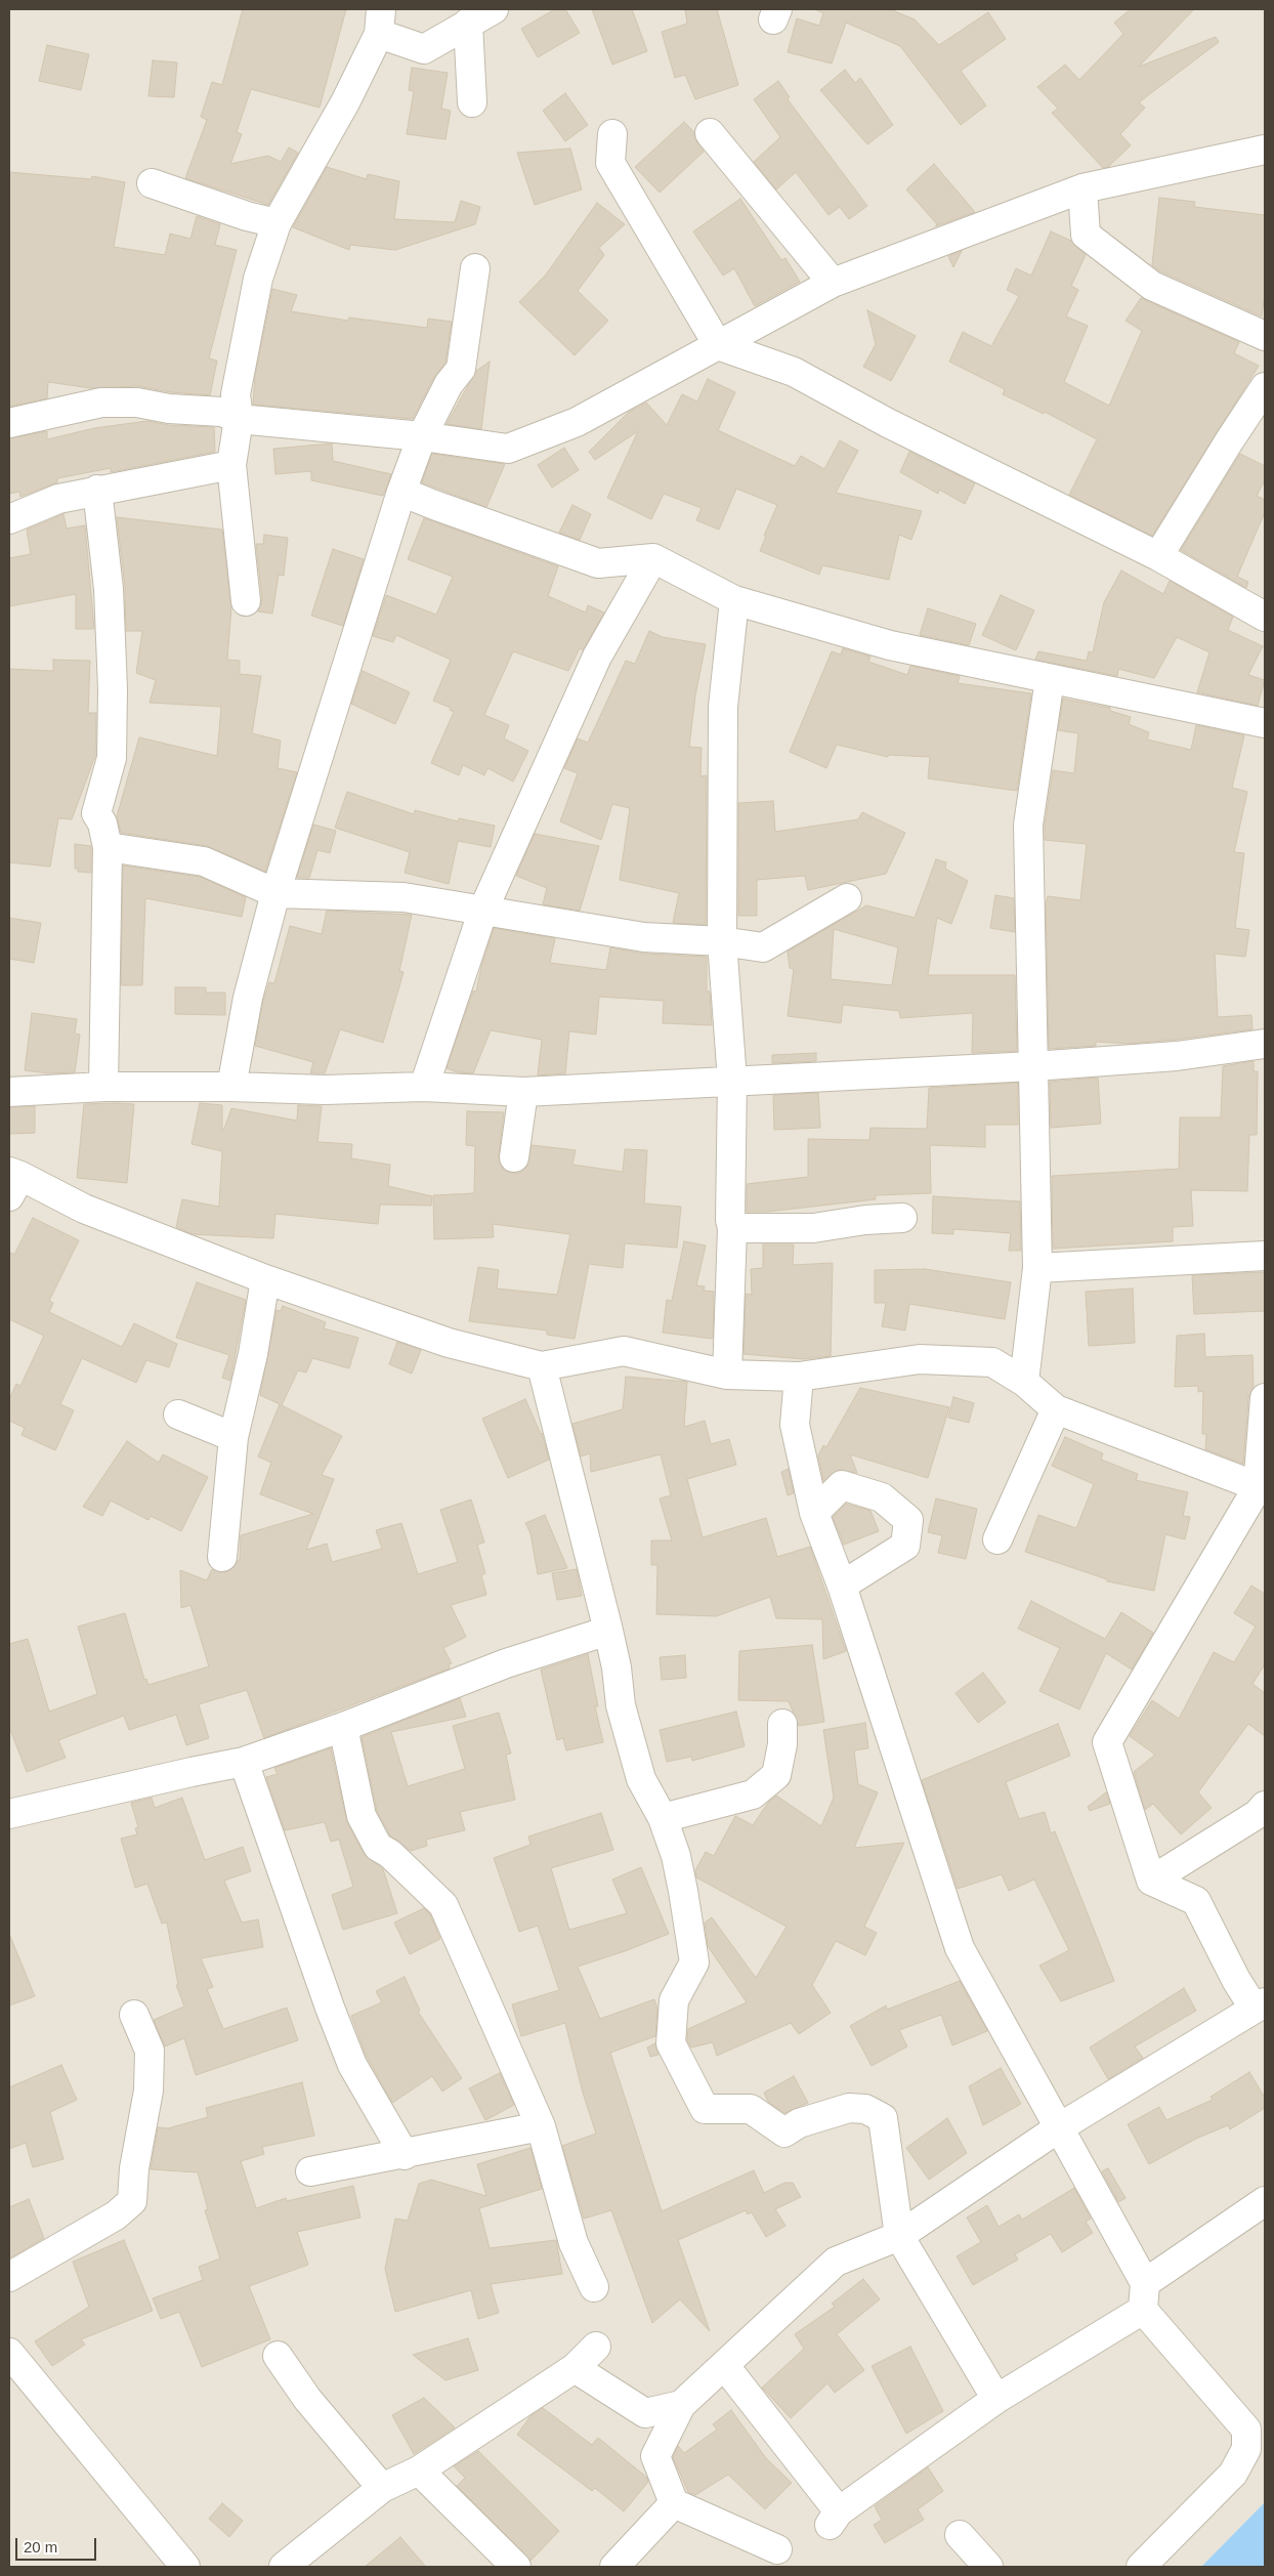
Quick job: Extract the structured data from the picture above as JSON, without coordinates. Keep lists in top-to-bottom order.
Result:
{
  "scale_bar": "20 m"
}
